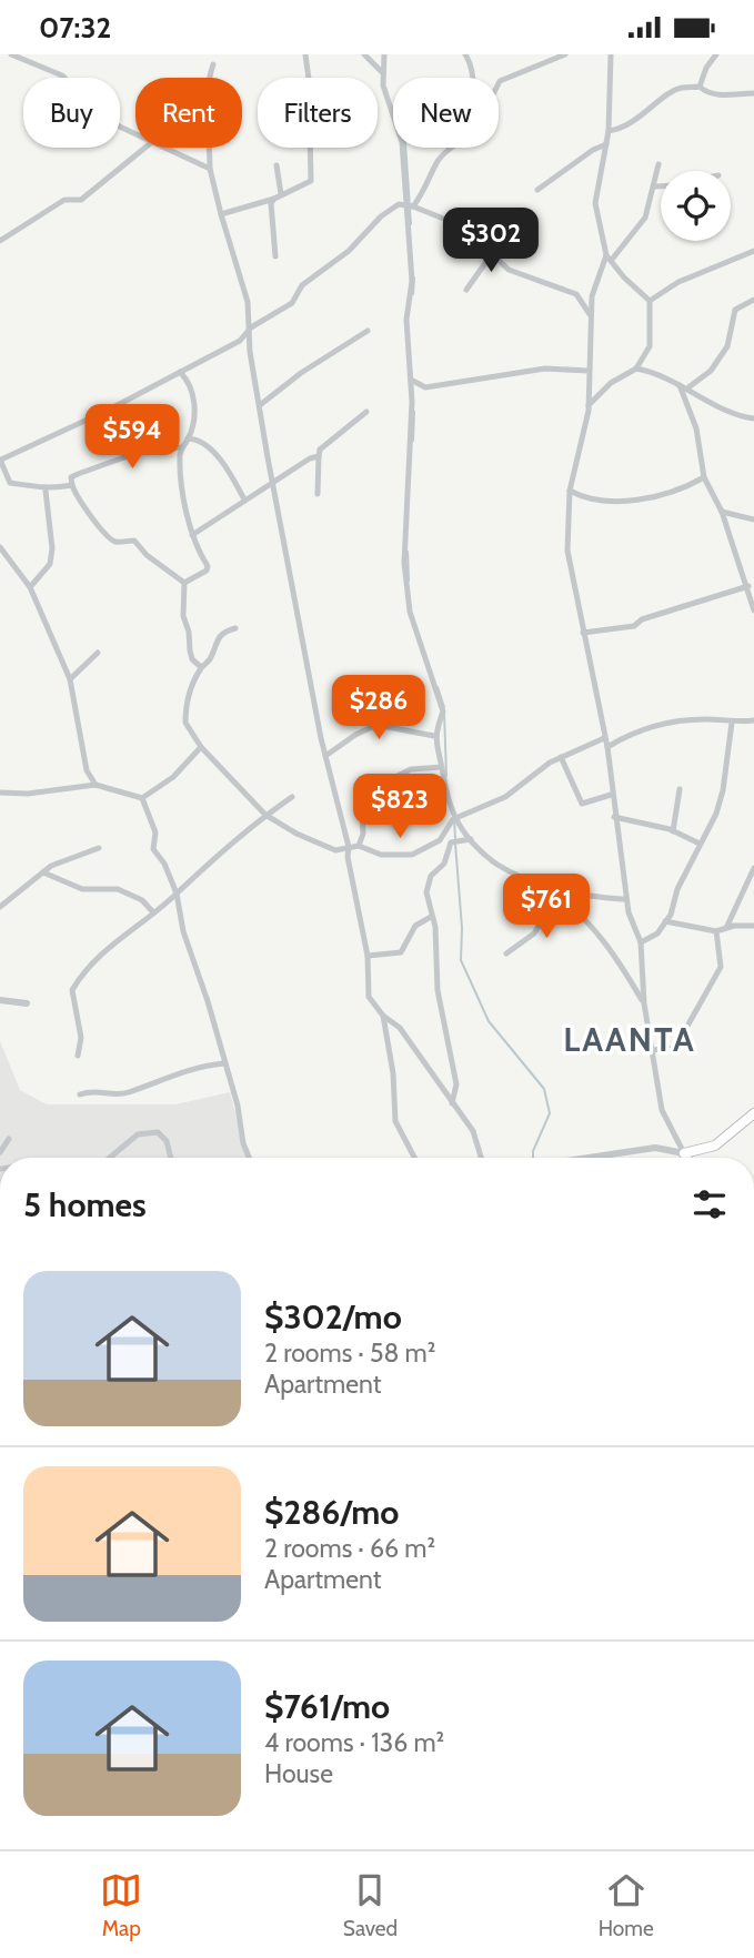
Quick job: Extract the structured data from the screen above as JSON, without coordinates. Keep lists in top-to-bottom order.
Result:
{
  "districts": ["LAANTA"],
  "page": {
    "status": "07:32",
    "chip": [
      "Buy",
      "Rent",
      "Filters",
      "New"
    ],
    "price": [
      "$302",
      "$594",
      "$286",
      "$823",
      "$761"
    ],
    "heading": "5 homes",
    "list": [
      {
        "name": "$302/mo",
        "note": "2 rooms · 58 m² · Apartment"
      },
      {
        "name": "$286/mo",
        "note": "2 rooms · 66 m² · Apartment"
      },
      {
        "name": "$761/mo",
        "note": "4 rooms · 136 m² · House"
      }
    ],
    "tabs": ["Map", "Saved", "Home"]
  }
}
